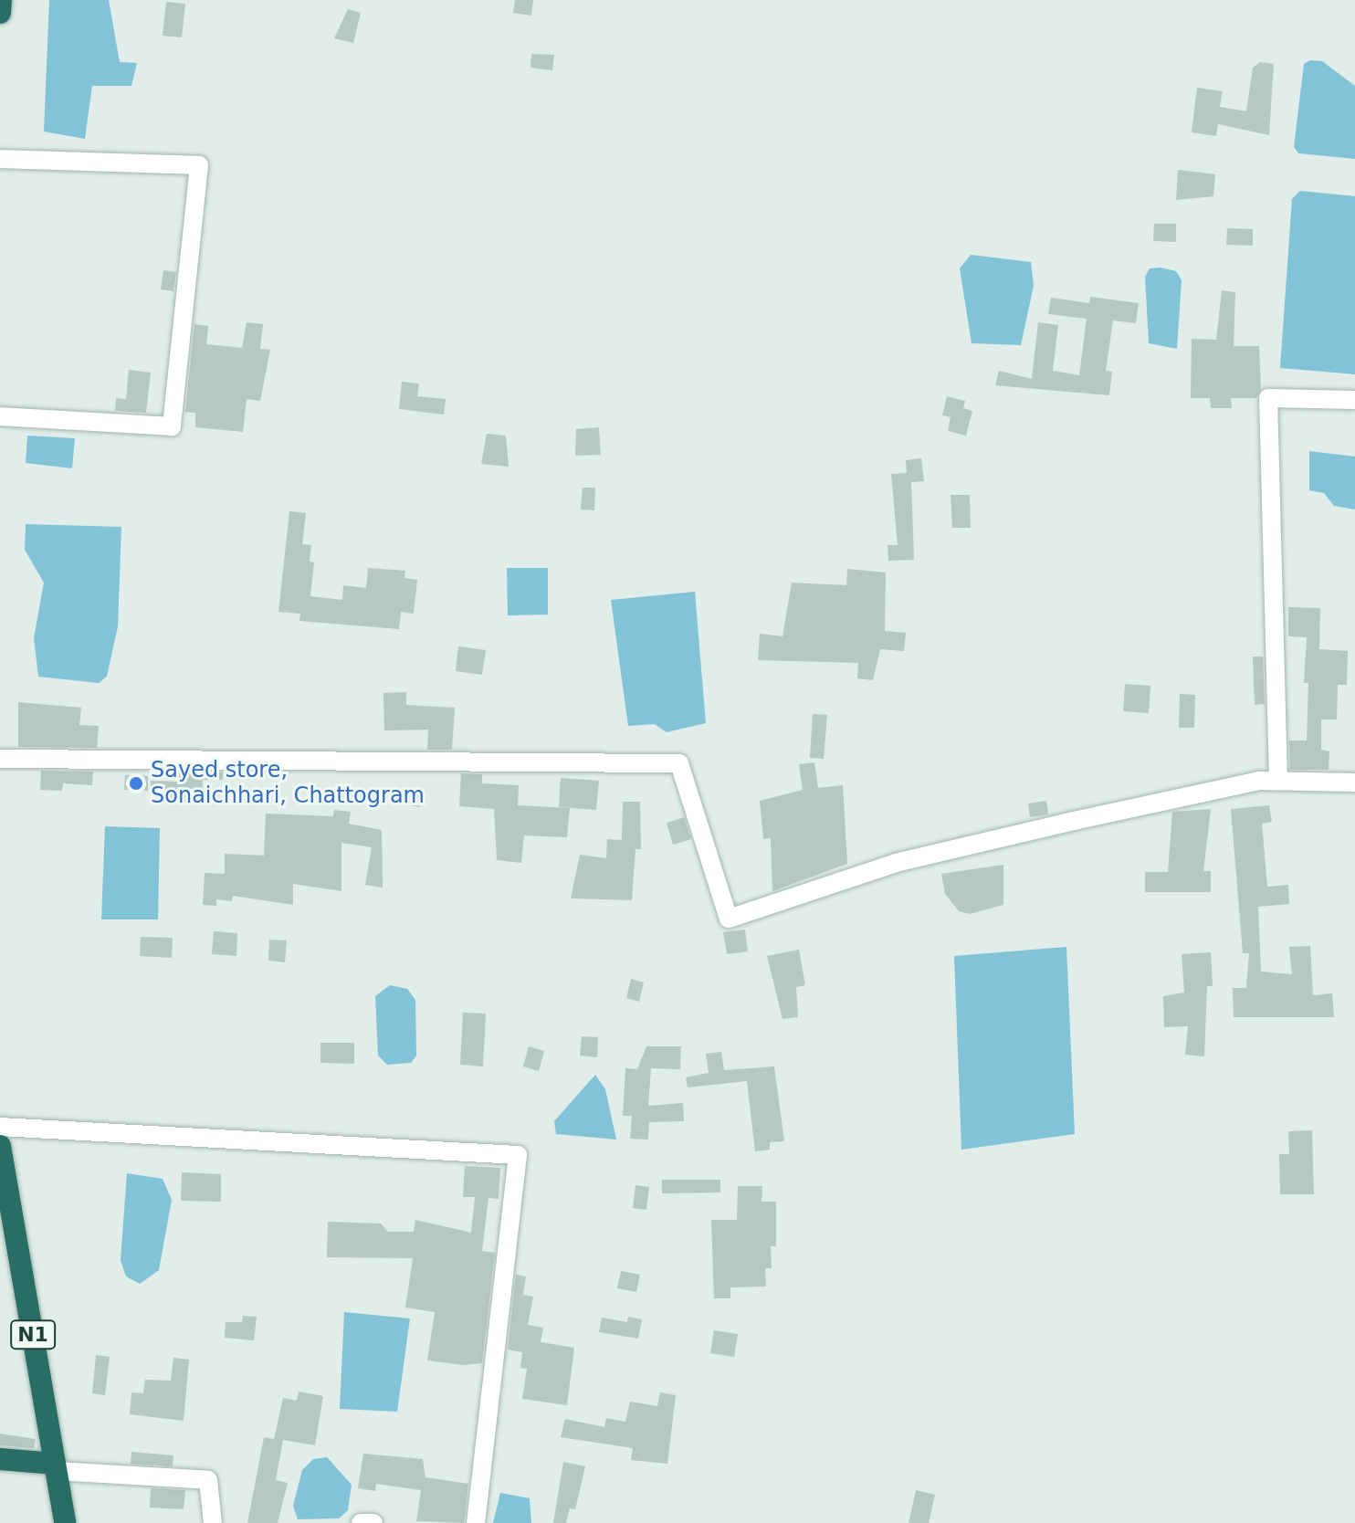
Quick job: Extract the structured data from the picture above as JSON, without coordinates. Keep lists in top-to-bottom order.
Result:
{
  "streets": {
    "highway": ["N1"]
  },
  "places": ["Sayed store, Sonaichhari, Chattogram"]
}
